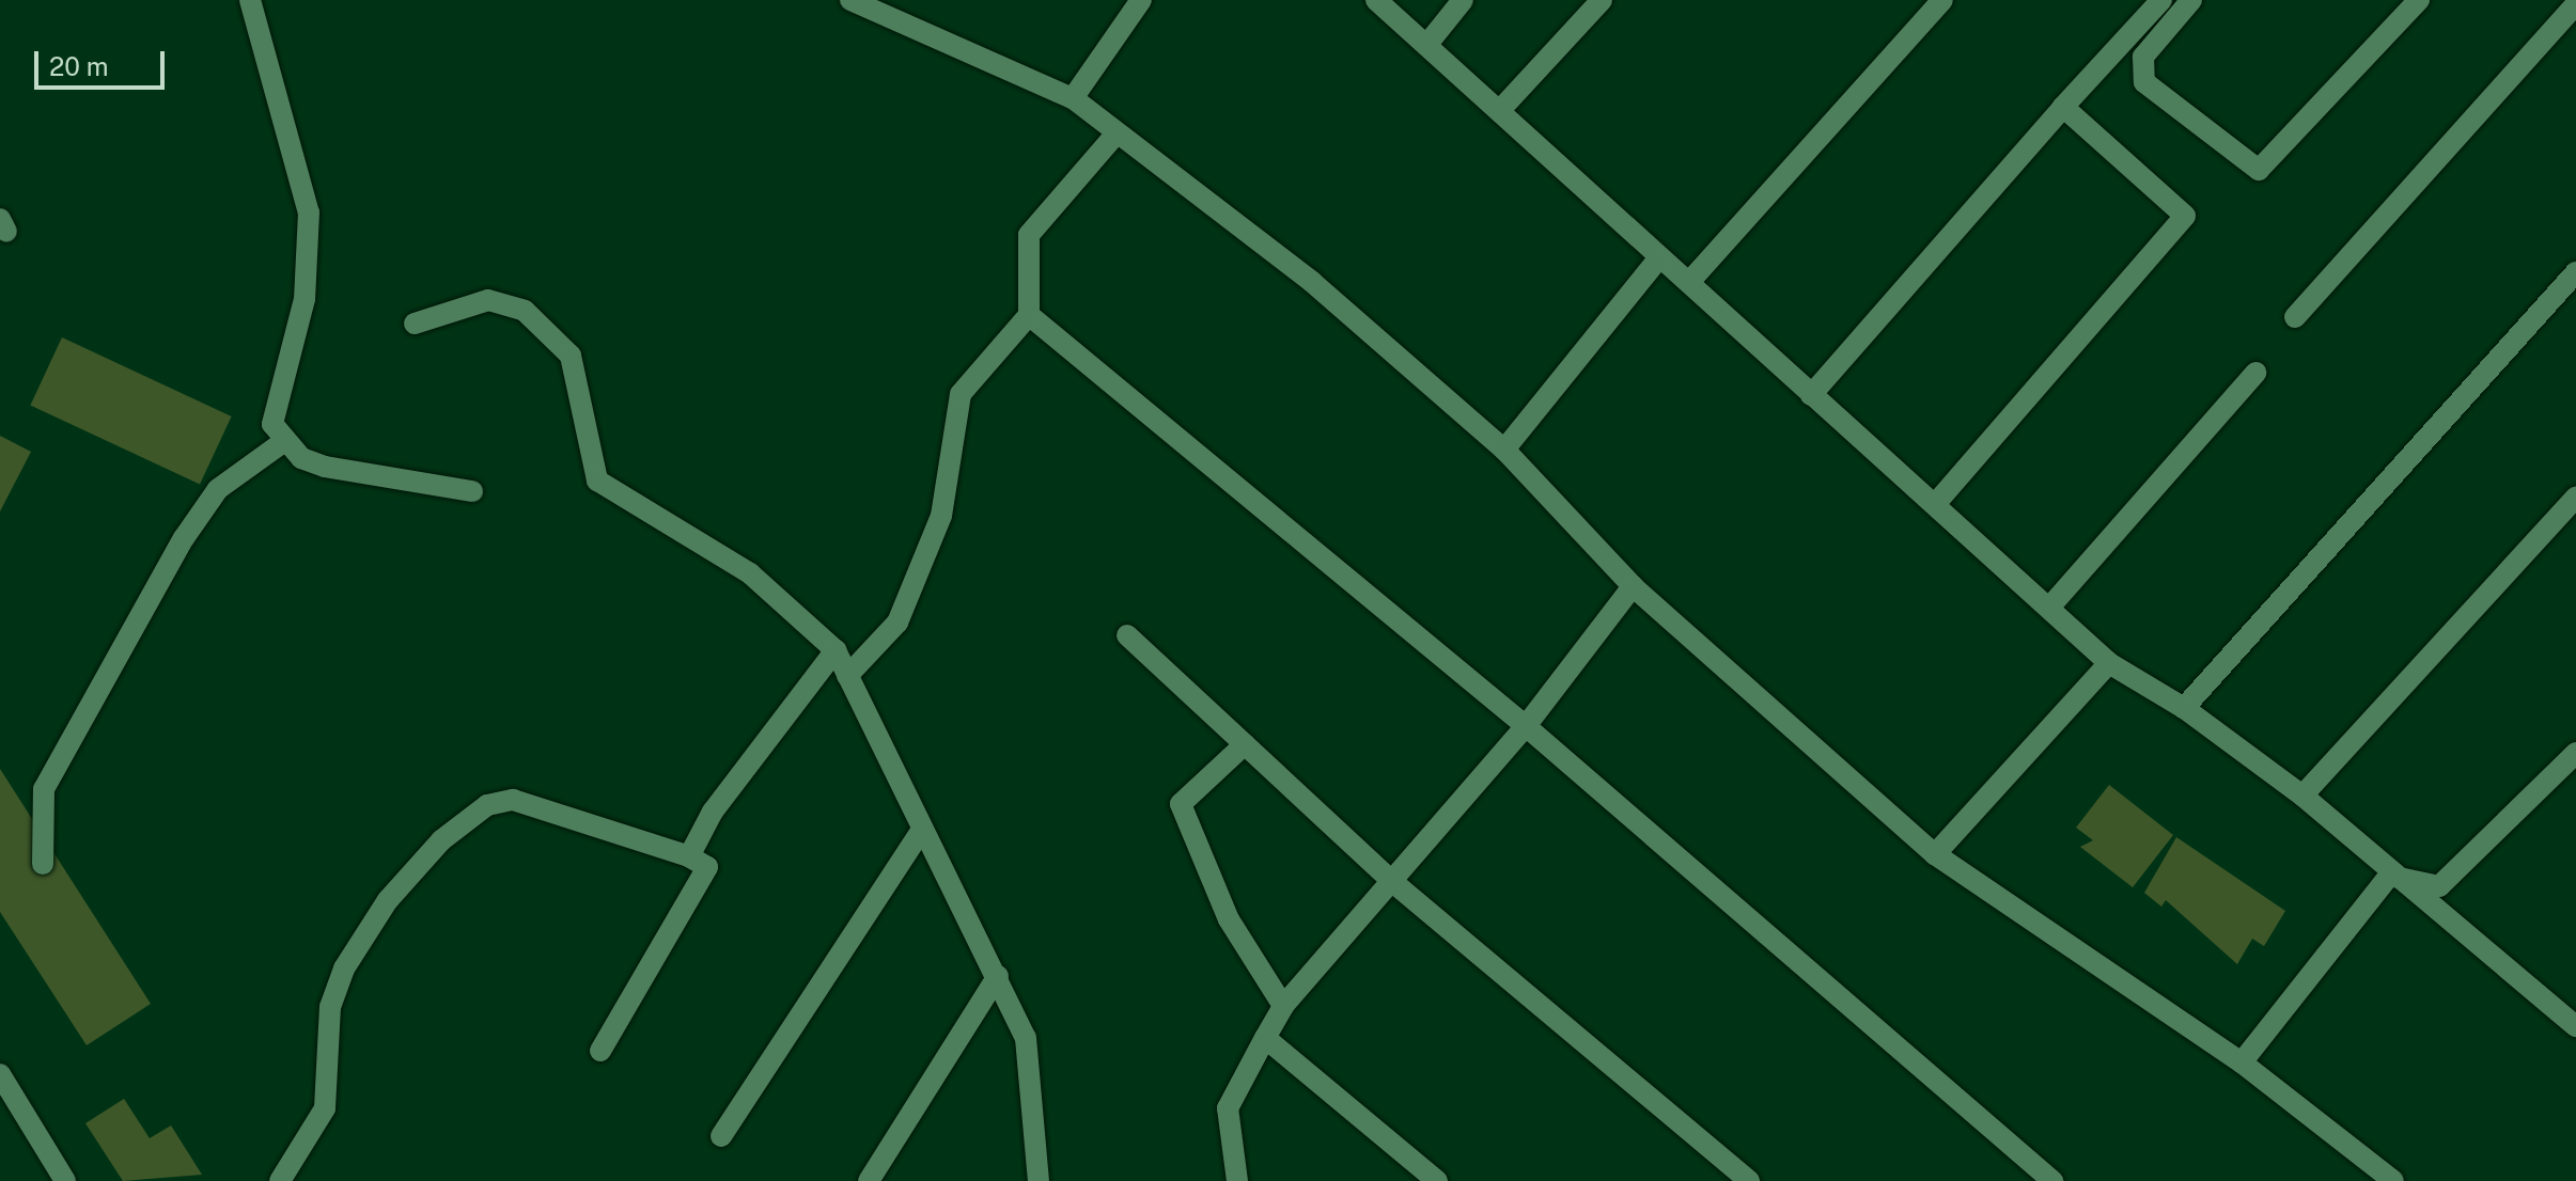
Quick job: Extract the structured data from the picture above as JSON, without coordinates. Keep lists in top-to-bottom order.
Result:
{
  "scale_bar": "20 m"
}
